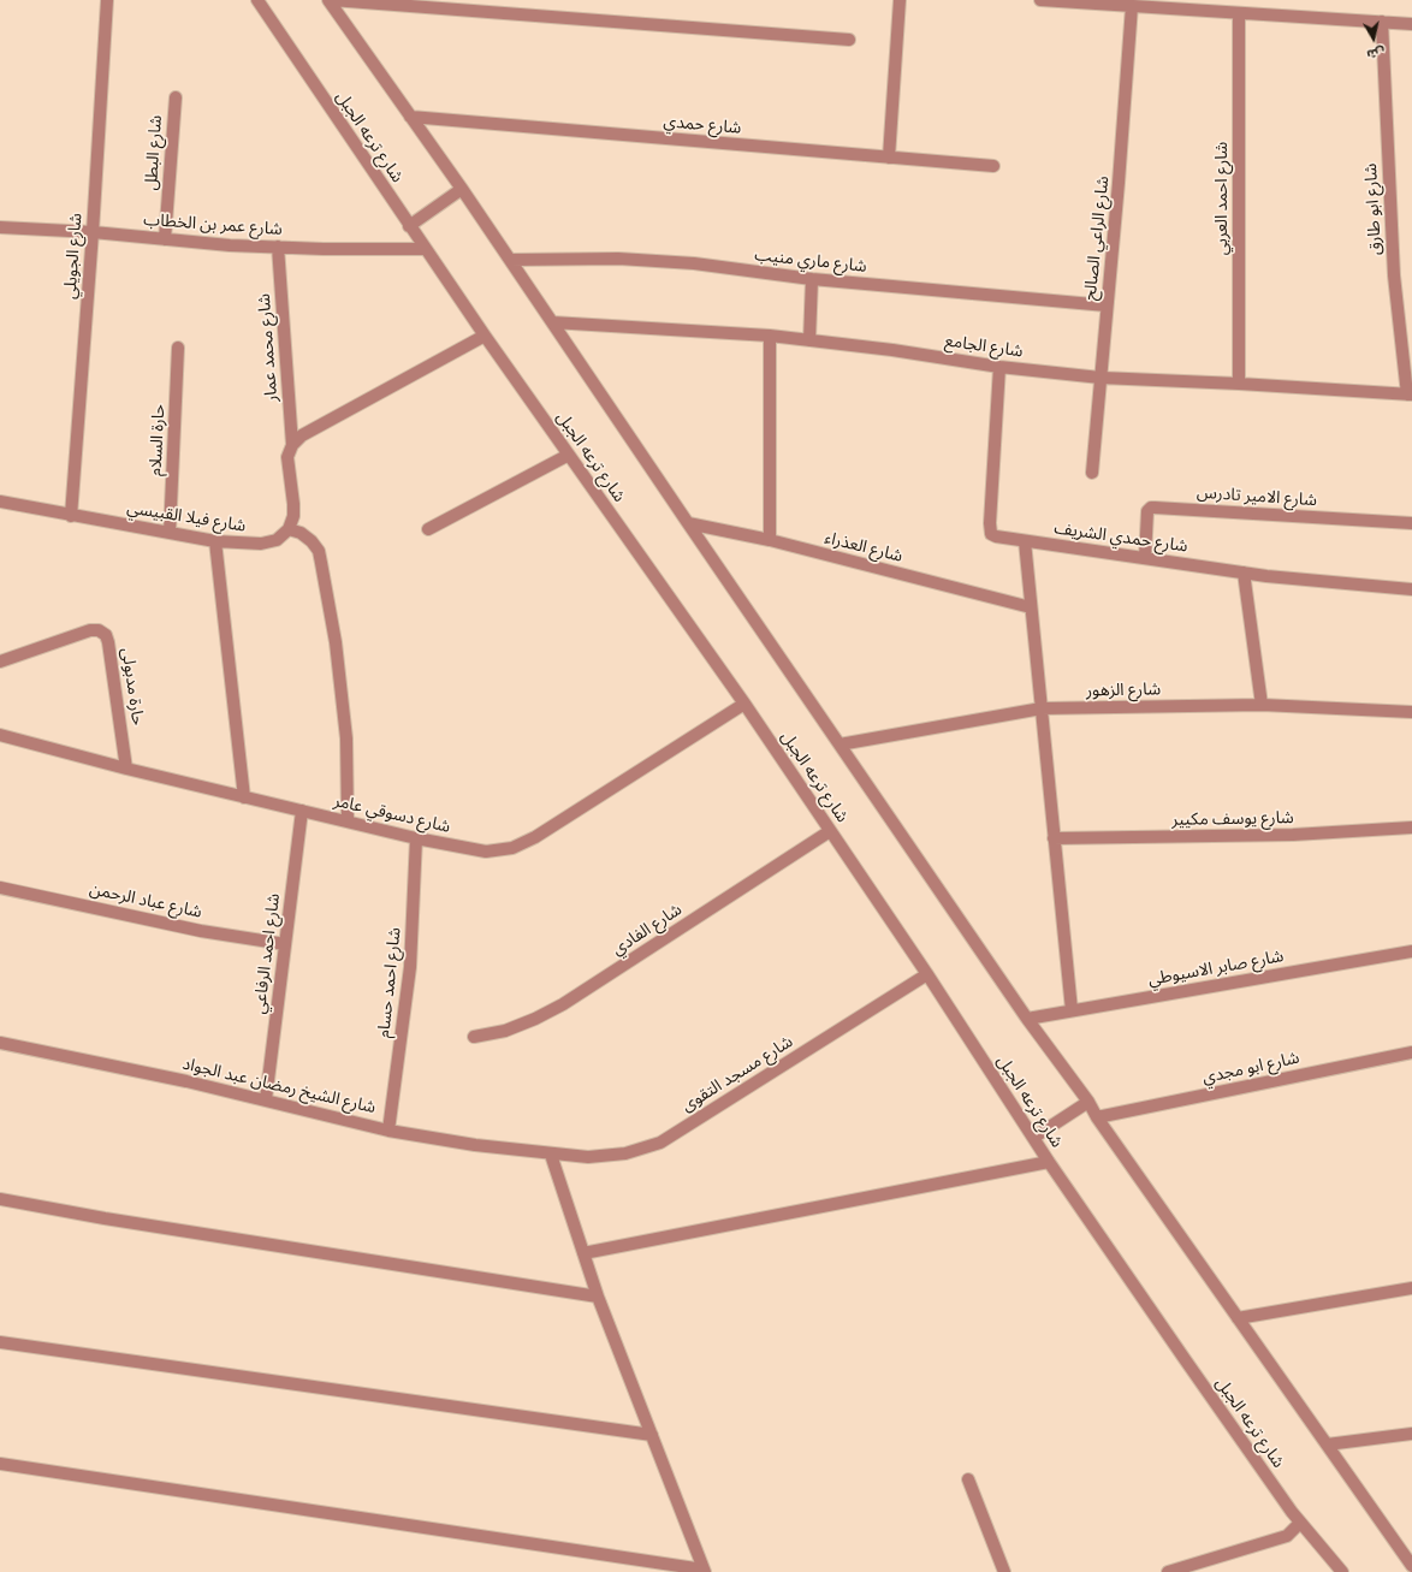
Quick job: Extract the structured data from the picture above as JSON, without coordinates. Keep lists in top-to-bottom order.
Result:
{
  "streets": {
    "street": [
      "شارع حمدي",
      "شارع ترعه الجبل",
      "شارع البطل",
      "شارع احمد العربي",
      "شارع ابو طارق",
      "شارع عمر بن الخطاب",
      "شارع الراعي الصالح",
      "شارع الجويلي",
      "شارع ماري منيب",
      "شارع الجامع",
      "شارع محمد عمار",
      "حارة السلام",
      "شارع الامير تادرس",
      "شارع فيلا القبيسي",
      "شارع حمدي الشريف",
      "شارع العذراء",
      "حارة مدبولى",
      "شارع الزهور",
      "شارع دسوقي عامر",
      "شارع يوسف مكيير",
      "شارع عباد الرحمن",
      "شارع الفادي",
      "شارع احمد الرفاعي",
      "شارع صابر الاسيوطي",
      "شارع احمد حسام",
      "شارع ابو مجدي",
      "شارع مسجد التقوى",
      "شارع الشيخ رمضان عبد الجواد"
    ]
  },
  "crossings": [
    ["شارع ترعه الجبل", "شارع عمر بن الخطاب"],
    ["شارع ترعه الجبل", "شارع دسوقي عامر"],
    ["شارع ترعه الجبل", "شارع الفادي"],
    ["شارع ترعه الجبل", "شارع مسجد التقوى"],
    ["شارع البطل", "شارع عمر بن الخطاب"],
    ["شارع احمد العربي", "شارع الجامع"],
    ["شارع ابو طارق", "شارع الجامع"],
    ["شارع عمر بن الخطاب", "شارع الجويلي"],
    ["شارع عمر بن الخطاب", "شارع محمد عمار"],
    ["شارع الراعي الصالح", "شارع ماري منيب"],
    ["شارع الراعي الصالح", "شارع الجامع"],
    ["شارع الجويلي", "شارع فيلا القبيسي"],
    ["شارع الجامع", "شارع حمدي الشريف"],
    ["حارة السلام", "شارع فيلا القبيسي"],
    ["شارع الامير تادرس", "شارع حمدي الشريف"],
    ["حارة مدبولى", "شارع دسوقي عامر"],
    ["شارع دسوقي عامر", "شارع احمد الرفاعي"],
    ["شارع دسوقي عامر", "شارع احمد حسام"],
    ["شارع عباد الرحمن", "شارع احمد الرفاعي"],
    ["شارع احمد الرفاعي", "شارع الشيخ رمضان عبد الجواد"],
    ["شارع احمد حسام", "شارع الشيخ رمضان عبد الجواد"],
    ["شارع مسجد التقوى", "شارع الشيخ رمضان عبد الجواد"]
  ],
  "north": "bottom"
}
